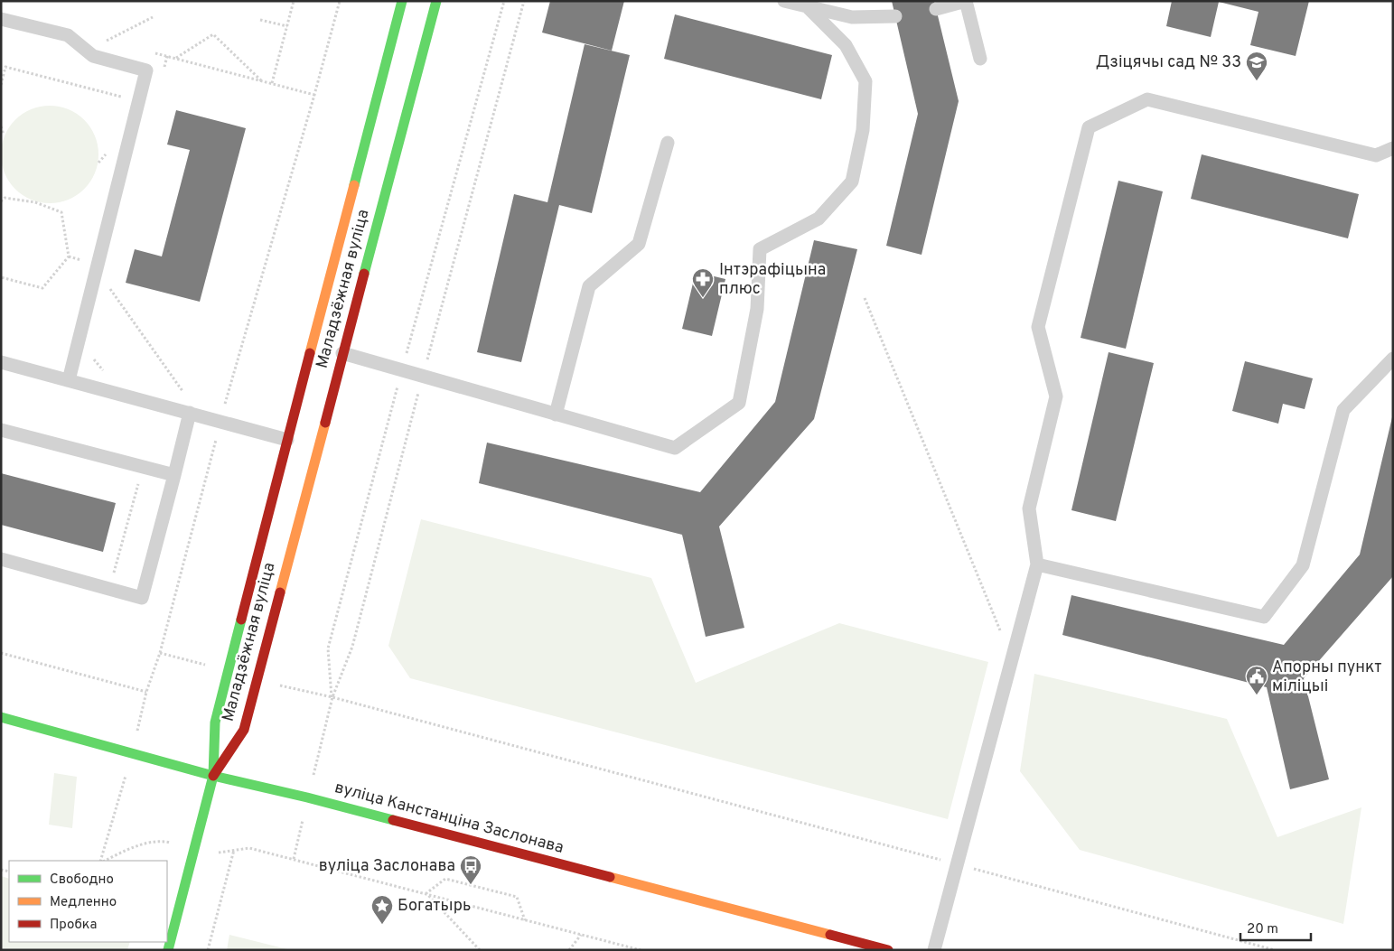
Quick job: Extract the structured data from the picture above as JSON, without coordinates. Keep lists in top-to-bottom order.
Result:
{
  "streets": {
    "main road": ["Маладзёжная вуліца", "вуліца Канстанціна Заслонава"]
  },
  "crossings": [
    ["Маладзёжная вуліца", "вуліца Канстанціна Заслонава"]
  ],
  "places": {
    "school or university": ["Дзіцячы сад № 33"],
    "pharmacy": ["Інтэрафіцына плюс"],
    "public building": ["Апорны пункт міліцыі"],
    "bus stop": ["вуліца Заслонава"],
    "place": ["Богатырь"]
  },
  "legend": ["Свободно", "Медленно", "Пробка"],
  "scale_bar": "20 m"
}
